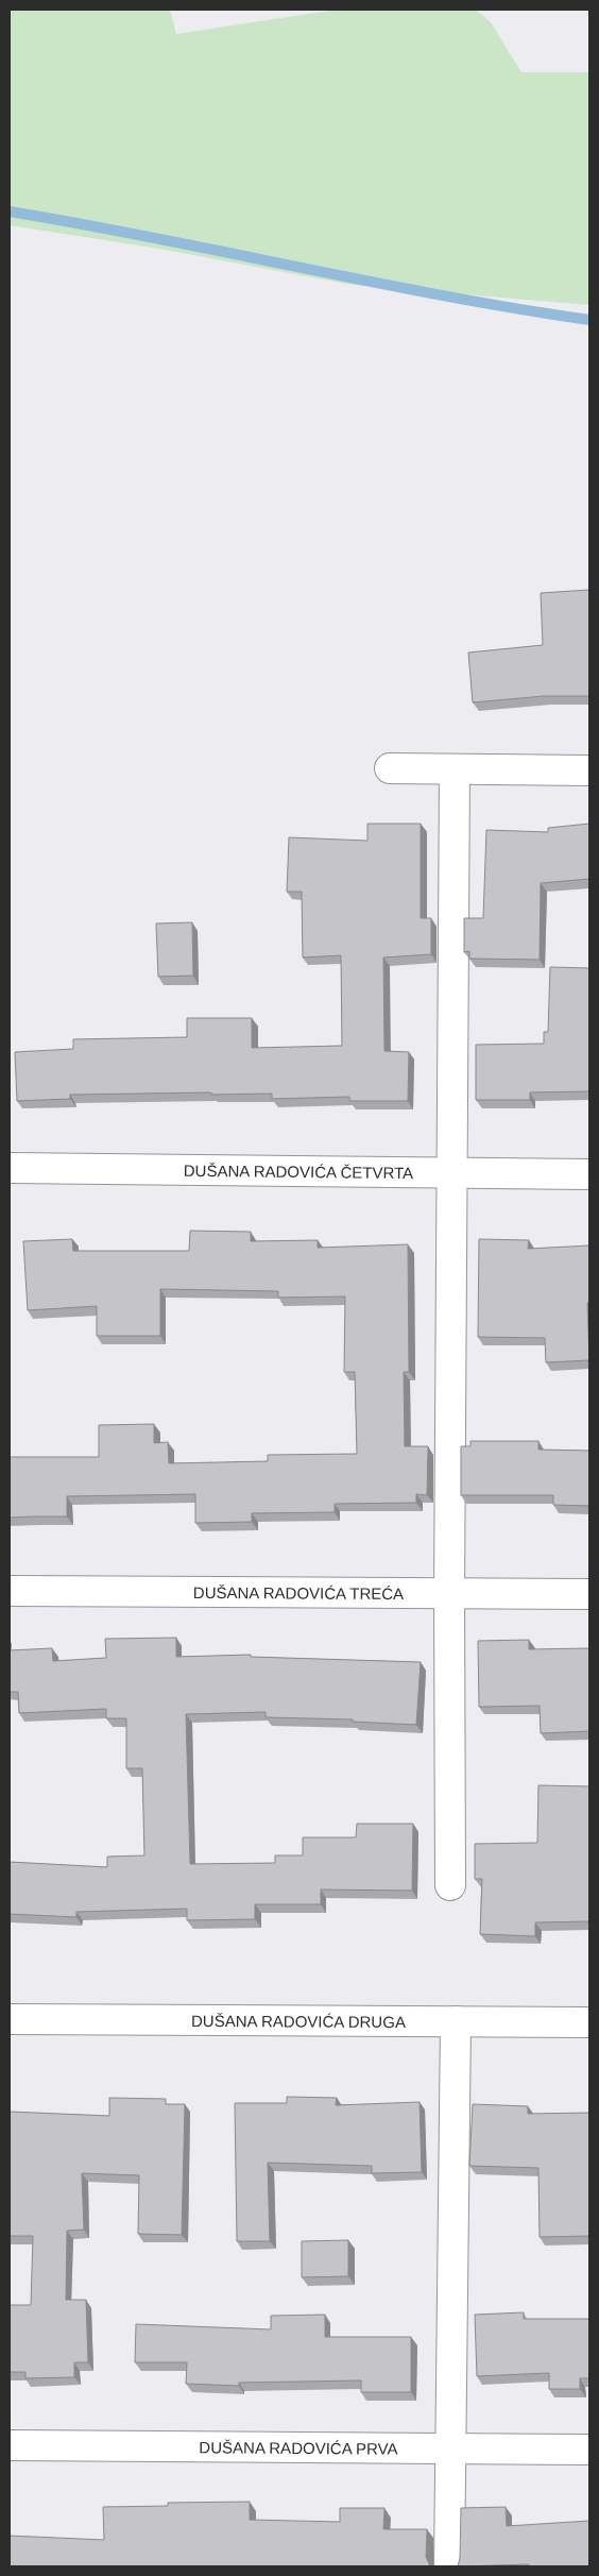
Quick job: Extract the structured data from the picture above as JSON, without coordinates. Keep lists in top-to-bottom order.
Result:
{
  "streets": {
    "street": [
      "DUŠANA RADOVIĆA ČETVRTA",
      "DUŠANA RADOVIĆA TREĆA",
      "DUŠANA RADOVIĆA DRUGA",
      "DUŠANA RADOVIĆA PRVA"
    ]
  }
}
